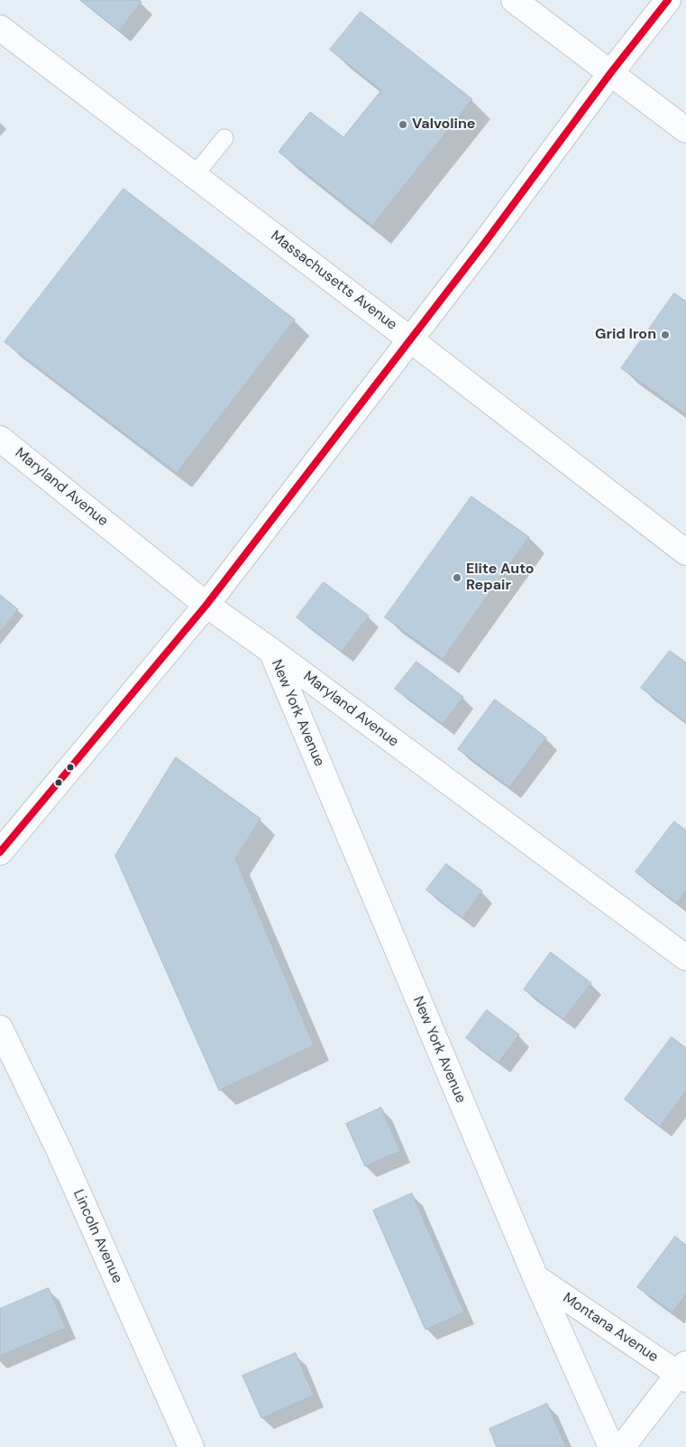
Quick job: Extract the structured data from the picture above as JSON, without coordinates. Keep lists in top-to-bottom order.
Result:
{
  "streets": {
    "street": [
      "Massachusetts Avenue",
      "Maryland Avenue",
      "New York Avenue",
      "Lincoln Avenue",
      "Montana Avenue"
    ]
  },
  "crossings": [
    ["Maryland Avenue", "New York Avenue"],
    ["New York Avenue", "Montana Avenue"]
  ],
  "places": ["Valvoline", "Grid Iron", "Elite Auto Repair"]
}
